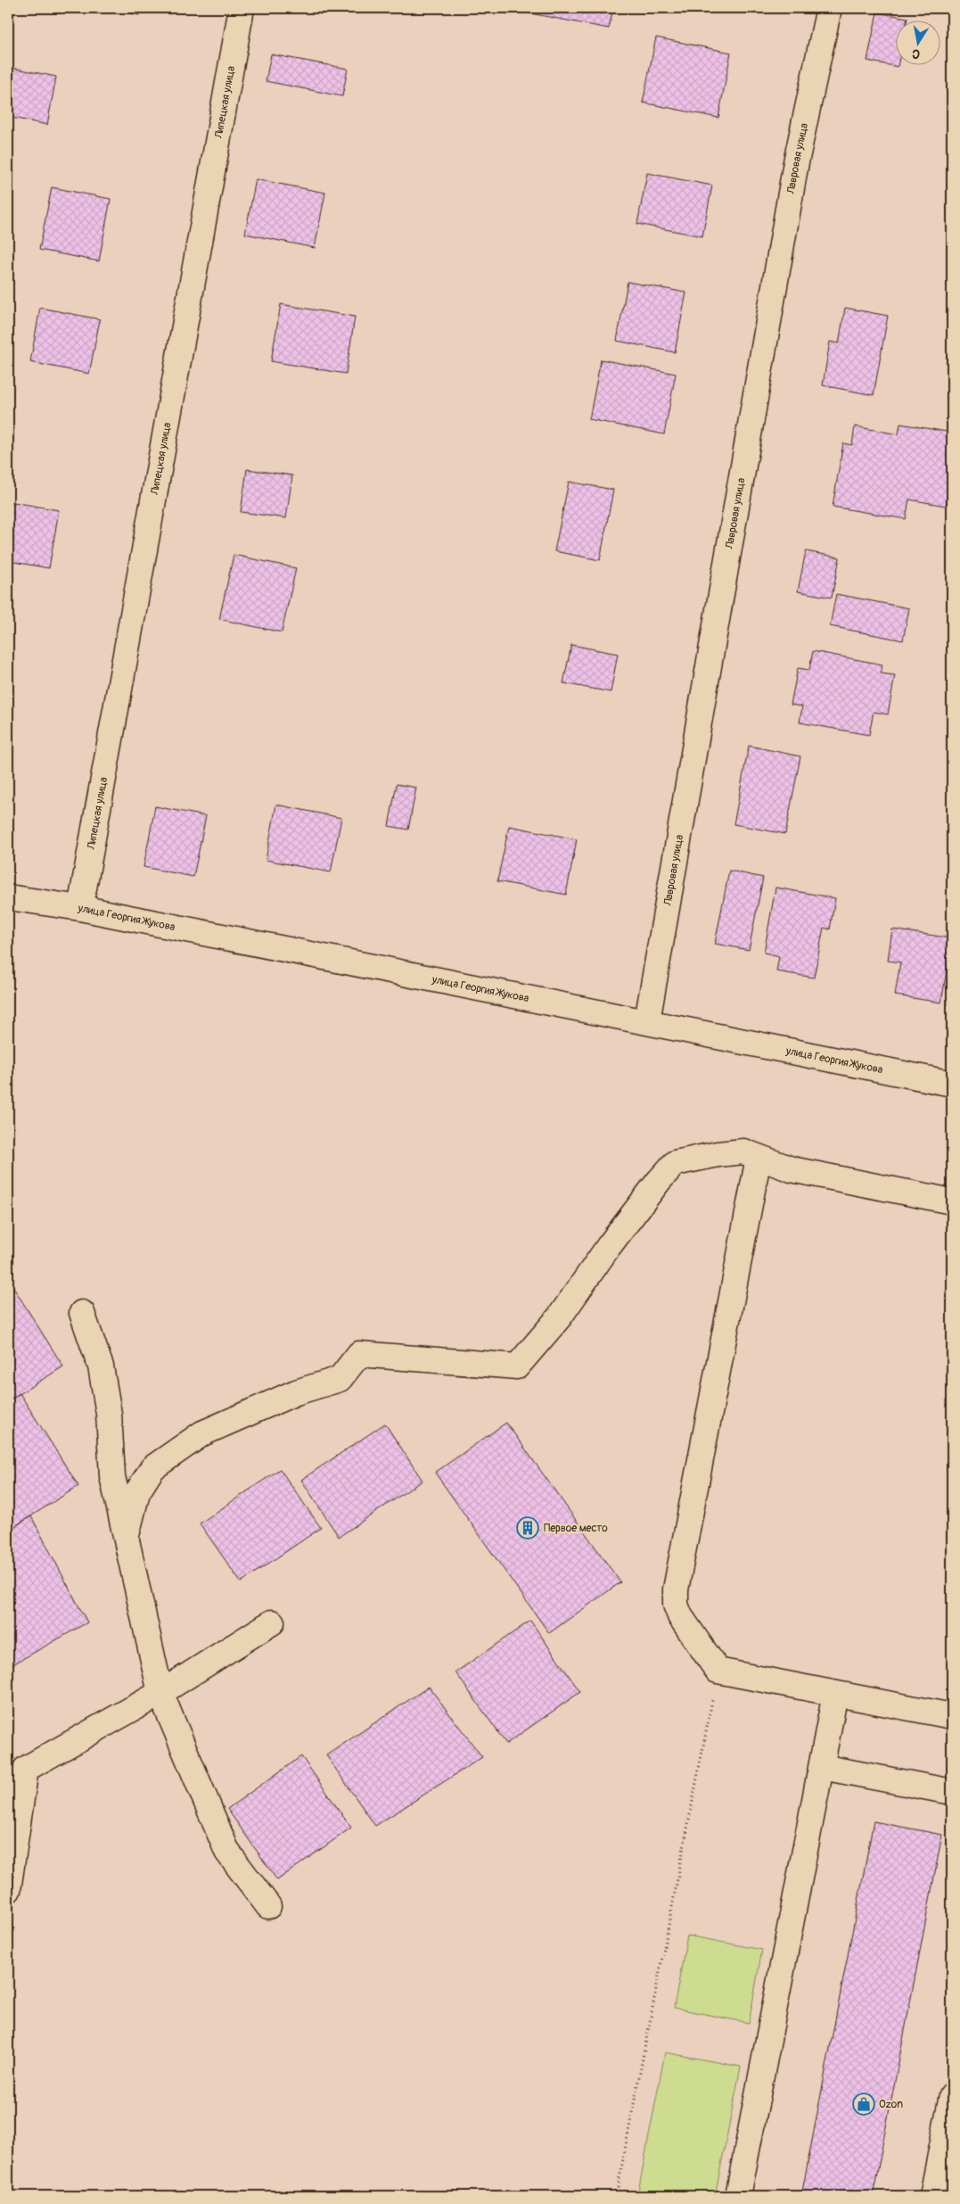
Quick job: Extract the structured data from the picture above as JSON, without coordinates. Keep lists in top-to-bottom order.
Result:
{
  "streets": {
    "street": ["Липецкая улица", "Лавровая улица", "улица Георгия Жукова"]
  },
  "crossings": [
    ["Липецкая улица", "улица Георгия Жукова"],
    ["Лавровая улица", "улица Георгия Жукова"]
  ],
  "places": {
    "building": ["Первое место"],
    "shop": ["Ozon"]
  },
  "north": "bottom"
}
